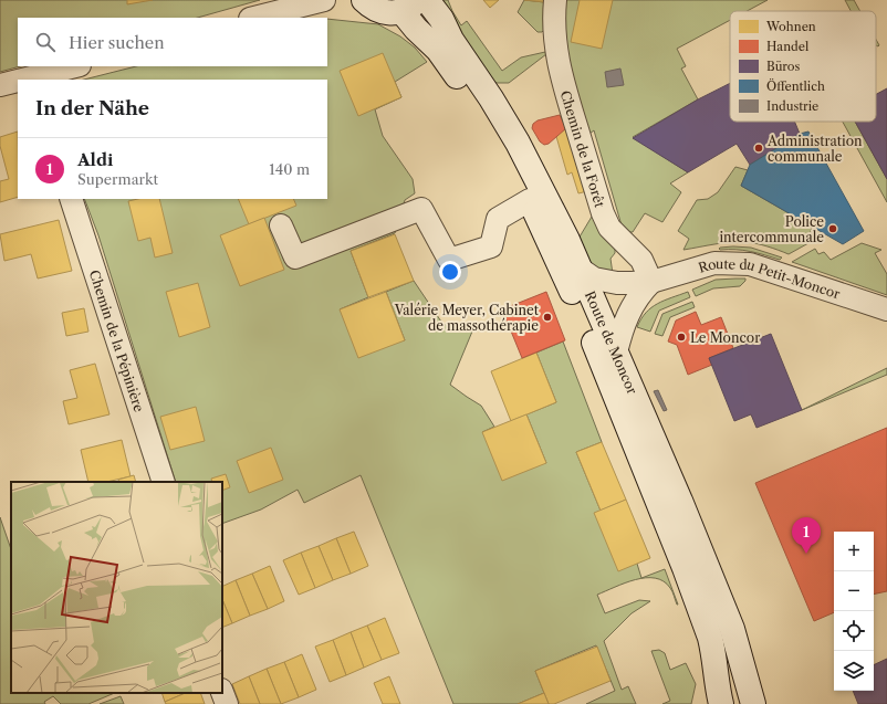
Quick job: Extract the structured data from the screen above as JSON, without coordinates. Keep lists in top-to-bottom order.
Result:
{
  "streets": {
    "main road": ["Route de Moncor"],
    "street": ["Chemin de la Forêt", "Route du Petit-Moncor", "Chemin de la Pépinière"]
  },
  "crossings": [
    ["Chemin de la Forêt", "Route du Petit-Moncor"],
    ["Route du Petit-Moncor", "Route de Moncor"]
  ],
  "places": [
    "Administration communale",
    "Police intercommunale",
    "Valérie Meyer, Cabinet de massothérapie",
    "Le Moncor"
  ],
  "legend": [
    "Wohnen",
    "Handel",
    "Büros",
    "Öffentlich",
    "Industrie"
  ],
  "page": {
    "search": "Hier suchen",
    "heading": "In der Nähe",
    "list": [
      {
        "mark": "1",
        "name": "Aldi",
        "note": "Supermarkt",
        "value": "140 m"
      }
    ],
    "pins": "1",
    "map_buttons": ["+", "−"]
  }
}
